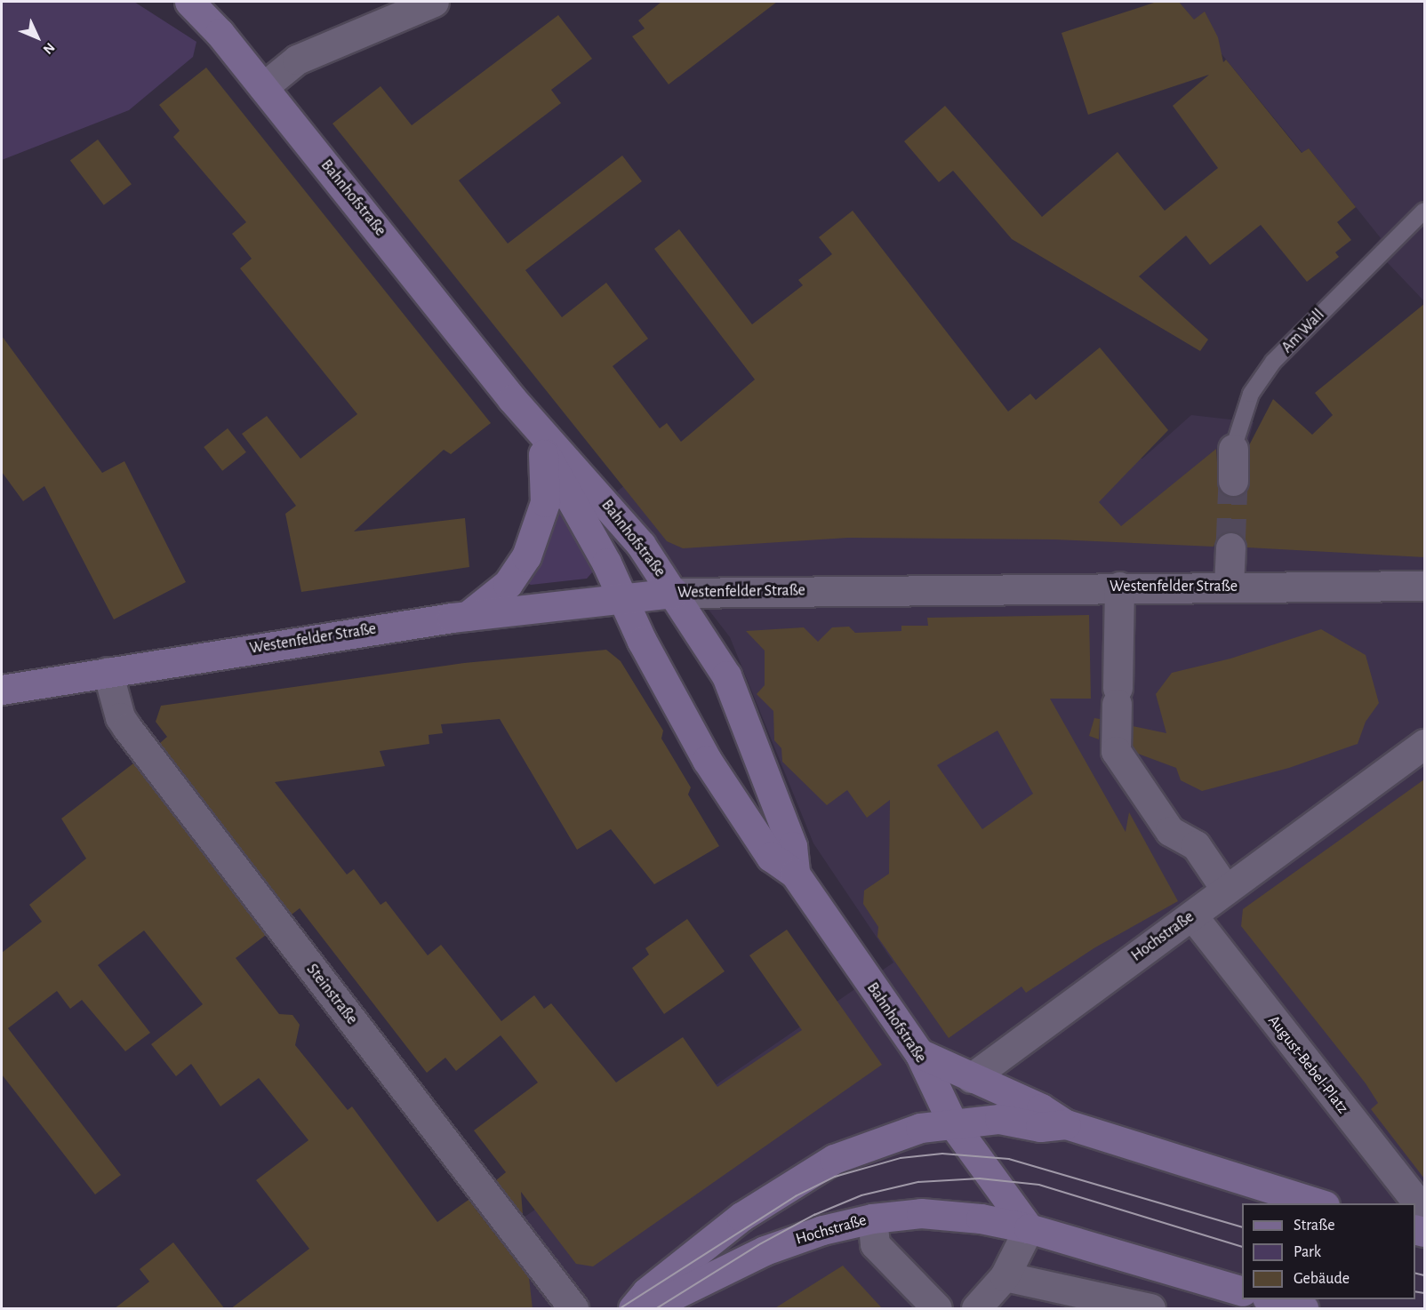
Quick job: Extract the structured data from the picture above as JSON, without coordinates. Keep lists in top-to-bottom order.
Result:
{
  "streets": {
    "street": [
      "Bahnhofstraße",
      "Am Wall",
      "Westenfelder Straße",
      "Hochstraße",
      "Steinstraße",
      "August-Bebel-Platz"
    ]
  },
  "crossings": [
    ["Bahnhofstraße", "Westenfelder Straße"],
    ["Bahnhofstraße", "Hochstraße"],
    ["Westenfelder Straße", "Steinstraße"],
    ["Hochstraße", "August-Bebel-Platz"]
  ],
  "legend": ["Straße", "Park", "Gebäude"],
  "north": "bottom right"
}
